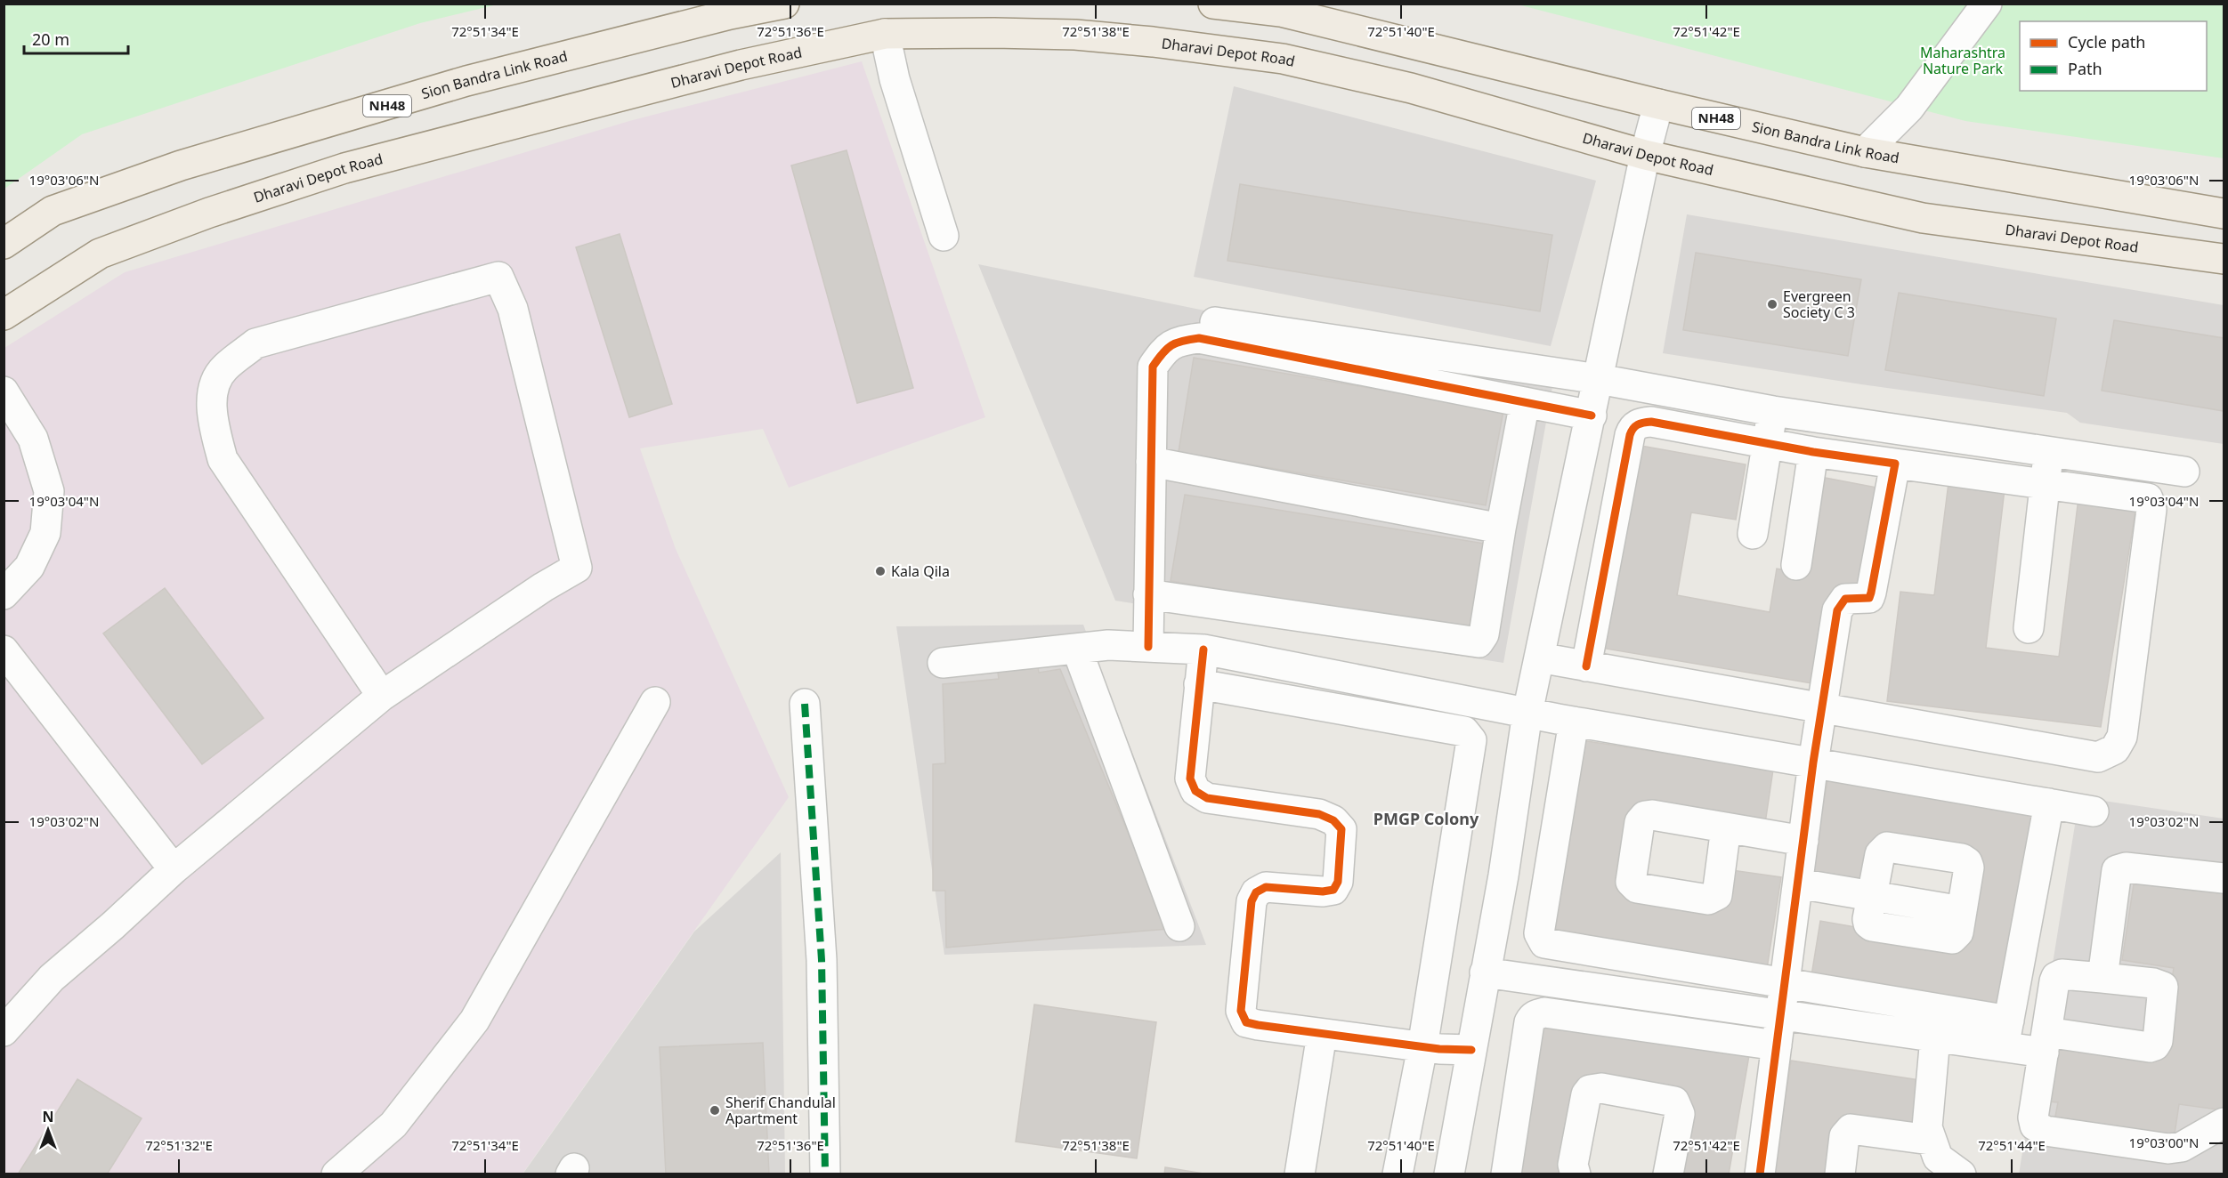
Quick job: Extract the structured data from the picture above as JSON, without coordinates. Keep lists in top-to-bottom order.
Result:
{
  "streets": {
    "main road": ["Dharavi Depot Road", "Sion Bandra Link Road", "NH48"]
  },
  "districts": ["PMGP Colony"],
  "parks": ["Maharashtra Nature Park"],
  "places": ["Evergreen Society C 3", "Kala Qila", "Sherif Chandulal Apartment"],
  "legend": ["Cycle path", "Path"],
  "scale_bar": "20 m",
  "north": "top",
  "coordinates": [
    "72°51'34\"E",
    "72°51'36\"E",
    "72°51'38\"E",
    "72°51'40\"E",
    "72°51'42\"E",
    "19°03'06\"N",
    "19°03'04\"N",
    "19°03'02\"N",
    "19°03'00\"N",
    "72°51'32\"E",
    "72°51'44\"E"
  ]
}
